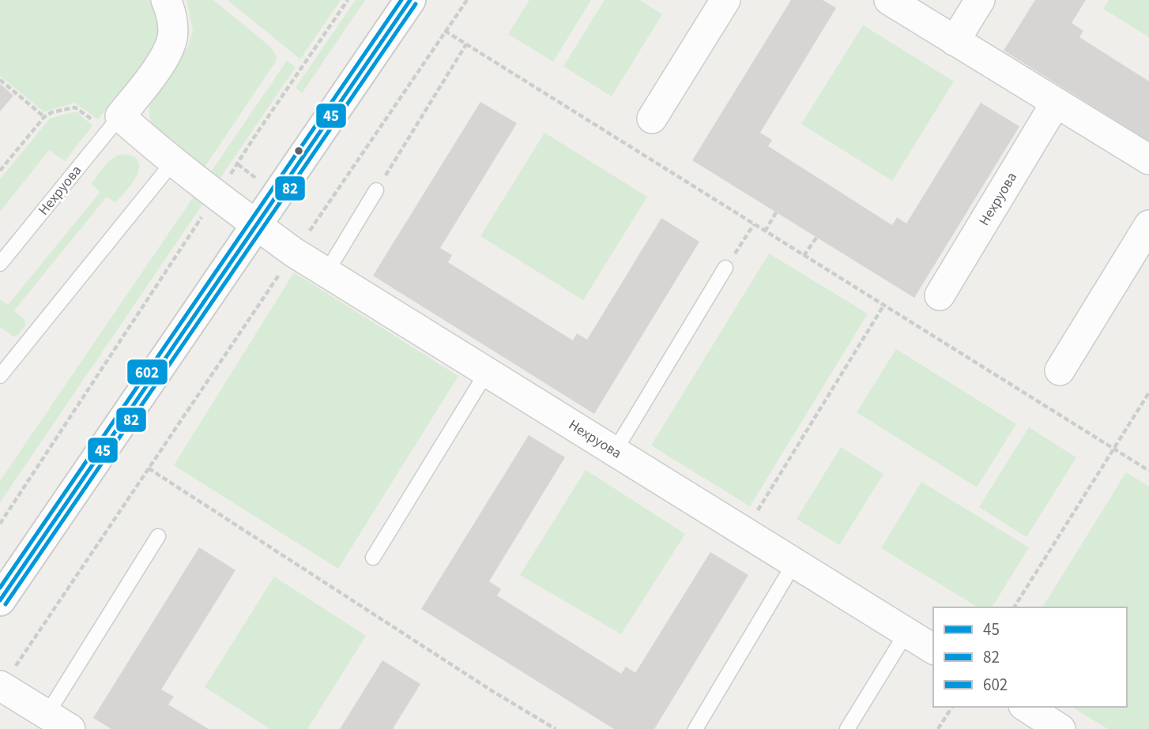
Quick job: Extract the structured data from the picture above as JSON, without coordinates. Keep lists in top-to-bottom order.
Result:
{
  "streets": {
    "street": ["Нехруова"]
  },
  "lines": ["transit line 45", "transit line 602", "transit line 82"],
  "legend": ["45", "82", "602"]
}
